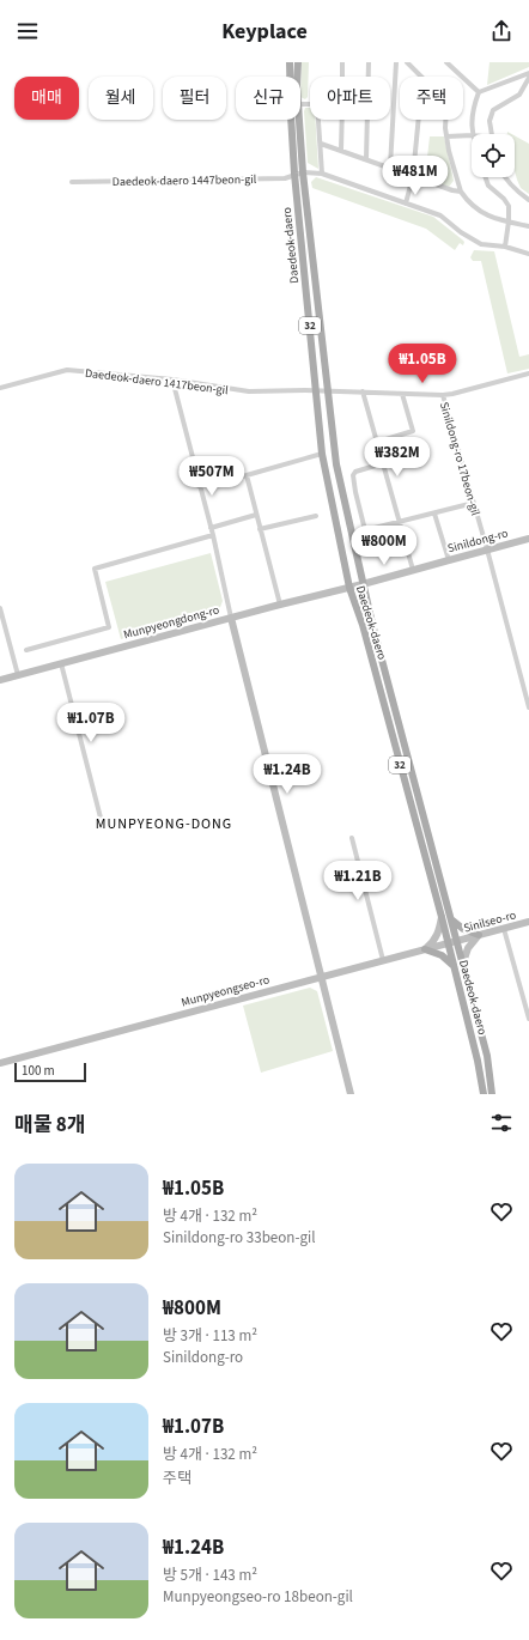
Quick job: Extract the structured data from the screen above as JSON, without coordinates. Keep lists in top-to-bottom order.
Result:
{
  "streets": {
    "main road": [
      "Daedeok-daero",
      "32",
      "Sinildong-ro",
      "Munpyeongdong-ro",
      "Sinilseo-ro",
      "Munpyeongseo-ro"
    ],
    "street": ["Daedeok-daero 1447beon-gil", "Daedeok-daero 1417beon-gil", "Sinildong-ro 17beon-gil"]
  },
  "crossings": [
    ["Daedeok-daero 1447beon-gil", "Daedeok-daero"],
    ["Daedeok-daero", "Daedeok-daero 1417beon-gil"],
    ["Daedeok-daero", "Sinildong-ro"],
    ["Daedeok-daero", "Munpyeongdong-ro"],
    ["Daedeok-daero", "Sinilseo-ro"],
    ["Daedeok-daero", "Munpyeongseo-ro"],
    ["Daedeok-daero 1417beon-gil", "Sinildong-ro 17beon-gil"],
    ["Sinildong-ro 17beon-gil", "Sinildong-ro"],
    ["Sinildong-ro", "Munpyeongdong-ro"],
    ["Sinilseo-ro", "Munpyeongseo-ro"]
  ],
  "districts": ["MUNPYEONG-DONG"],
  "scale_bar": "100 m",
  "page": {
    "header": "Keyplace",
    "chip": [
      "매매",
      "월세",
      "필터",
      "신규",
      "아파트",
      "주택"
    ],
    "price": [
      "₩481M",
      "₩1.05B",
      "₩382M",
      "₩507M",
      "₩800M",
      "₩1.07B",
      "₩1.24B",
      "₩1.21B"
    ],
    "scale": "100 m",
    "heading": "매물 8개",
    "list": [
      {
        "name": "₩1.05B",
        "note": "방 4개 · 132 m² · Sinildong-ro 33beon-gil"
      },
      {
        "name": "₩800M",
        "note": "방 3개 · 113 m² · Sinildong-ro"
      },
      {
        "name": "₩1.07B",
        "note": "방 4개 · 132 m² · 주택"
      },
      {
        "name": "₩1.24B",
        "note": "방 5개 · 143 m² · Munpyeongseo-ro 18beon-gil"
      }
    ]
  }
}
